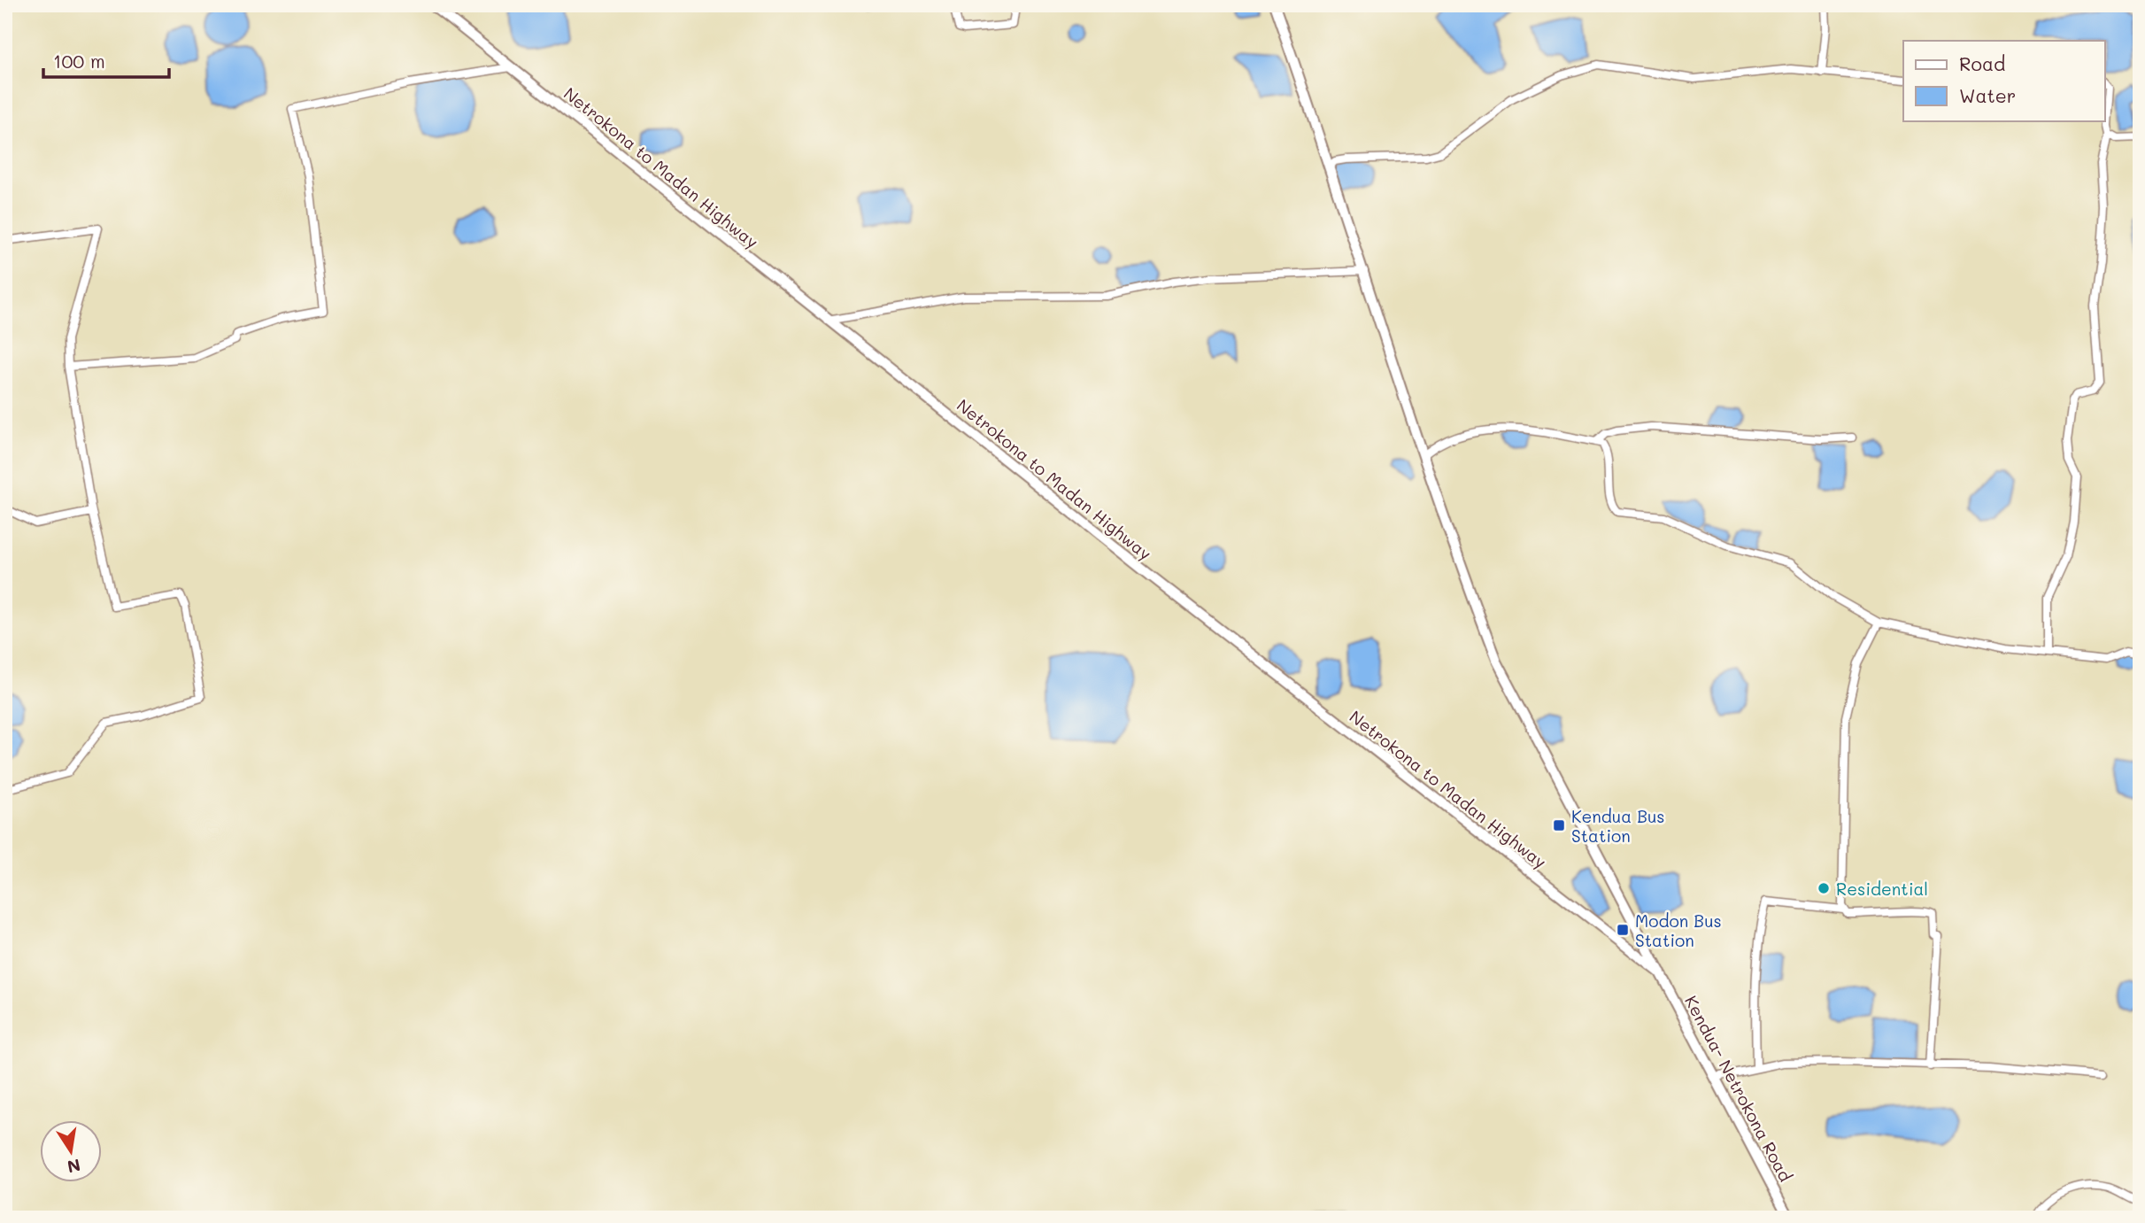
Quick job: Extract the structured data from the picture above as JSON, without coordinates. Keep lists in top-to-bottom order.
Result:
{
  "streets": {
    "main road": ["Netrokona to Madan Highway", "Kendua- Netrokona Road"]
  },
  "crossings": [
    ["Netrokona to Madan Highway", "Kendua- Netrokona Road"]
  ],
  "places": {
    "transit": ["Kendua Bus Station", "Modon Bus Station"],
    "other": ["Residential"]
  },
  "legend": ["Road", "Water"],
  "scale_bar": "100 m",
  "north": "bottom"
}
